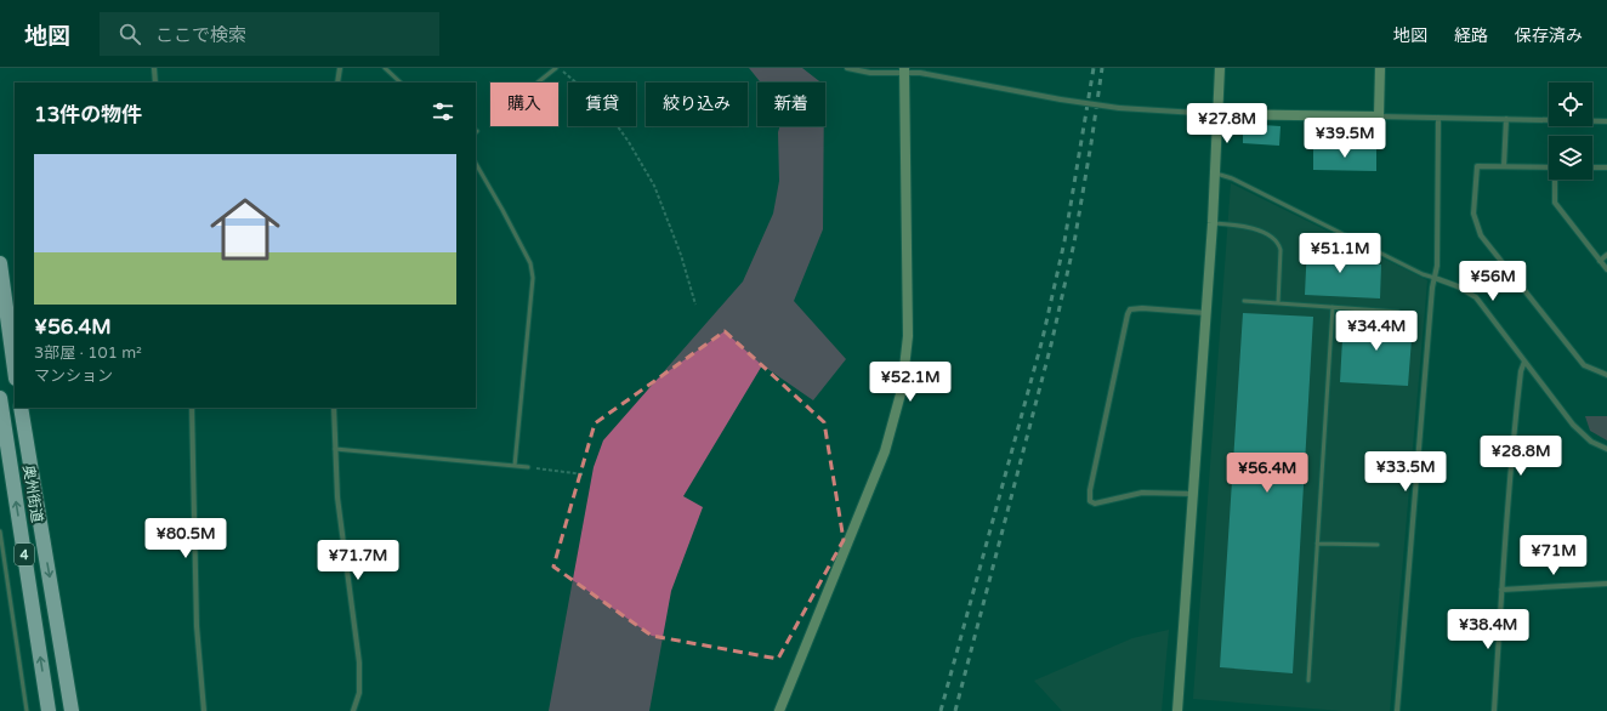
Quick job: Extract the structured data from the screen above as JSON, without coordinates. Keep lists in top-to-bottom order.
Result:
{
  "streets": {
    "highway": ["奥州街道", "4"]
  },
  "page": {
    "header": "地図",
    "search": "ここで検索",
    "nav": ["地図", "経路", "保存済み"],
    "chip": [
      "購入",
      "賃貸",
      "絞り込み",
      "新着"
    ],
    "heading": "13件の物件",
    "price": [
      "¥27.8M",
      "¥39.5M",
      "¥51.1M",
      "¥56M",
      "¥34.4M",
      "¥52.1M",
      "¥28.8M",
      "¥33.5M",
      "¥56.4M",
      "¥80.5M",
      "¥71M",
      "¥71.7M",
      "¥38.4M"
    ],
    "list": [
      {
        "name": "¥56.4M",
        "note": "3部屋 · 101 m² · マンション"
      }
    ]
  }
}
